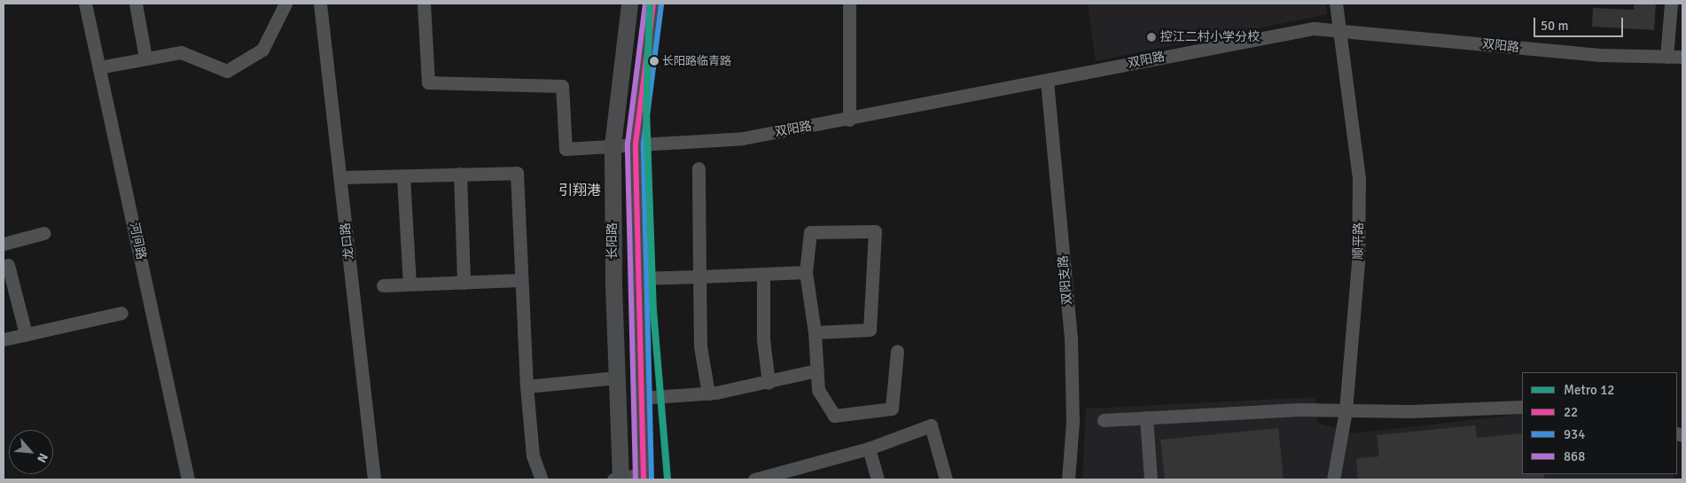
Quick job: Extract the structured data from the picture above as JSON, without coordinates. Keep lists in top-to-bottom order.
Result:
{
  "streets": {
    "main road": ["长阳路"],
    "street": [
      "双阳路",
      "河间路",
      "龙口路",
      "顺平路",
      "双阳支路"
    ]
  },
  "crossings": [
    ["双阳路", "长阳路"],
    ["双阳路", "顺平路"],
    ["双阳路", "双阳支路"]
  ],
  "districts": ["引翔港"],
  "places": ["控江二村小学分校", "长阳路临青路"],
  "lines": [
    "metro line 12",
    "transit line 22",
    "transit line 868",
    "transit line 934"
  ],
  "legend": [
    "Metro 12",
    "22",
    "934",
    "868"
  ],
  "scale_bar": "50 m",
  "north": "bottom right"
}
